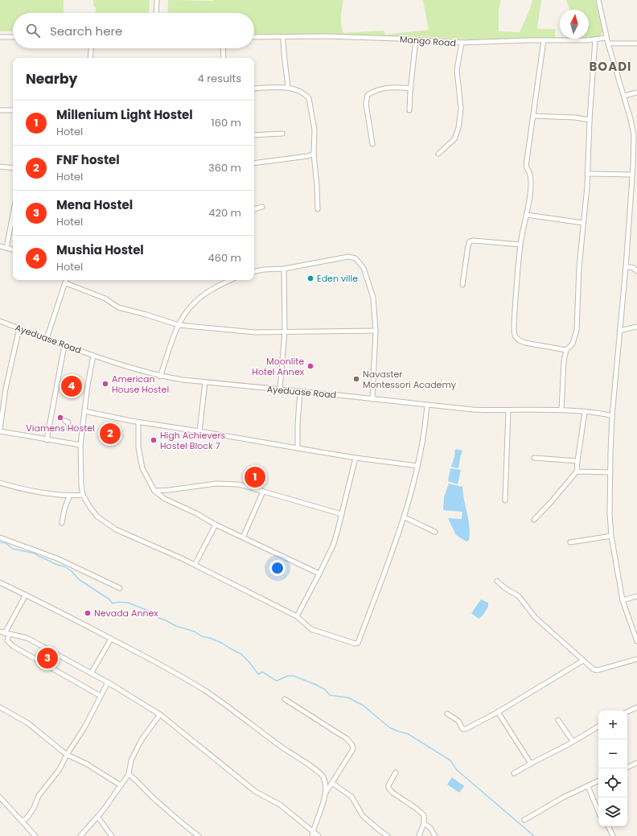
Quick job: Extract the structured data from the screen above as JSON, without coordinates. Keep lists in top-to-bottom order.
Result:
{
  "streets": {
    "street": ["Mango Road", "Ayeduase Road"]
  },
  "districts": ["BOADI"],
  "places": [
    "Eden ville",
    "Moonlite Hotel Annex",
    "Navaster Montessori Academy",
    "American House Hostel",
    "Viamens Hostel",
    "High Achievers Hostel Block 7",
    "Nevada Annex"
  ],
  "north": "top",
  "page": {
    "search": "Search here",
    "heading": ["Nearby", "4 results"],
    "list": [
      {
        "mark": "1",
        "name": "Millenium Light Hostel",
        "note": "Hotel",
        "value": "160 m"
      },
      {
        "mark": "2",
        "name": "FNF hostel",
        "note": "Hotel",
        "value": "360 m"
      },
      {
        "mark": "3",
        "name": "Mena Hostel",
        "note": "Hotel",
        "value": "420 m"
      },
      {
        "mark": "4",
        "name": "Mushia Hostel",
        "note": "Hotel",
        "value": "460 m"
      }
    ],
    "pins": [
      "4",
      "2",
      "1",
      "3"
    ],
    "map_buttons": ["+", "−"]
  }
}
